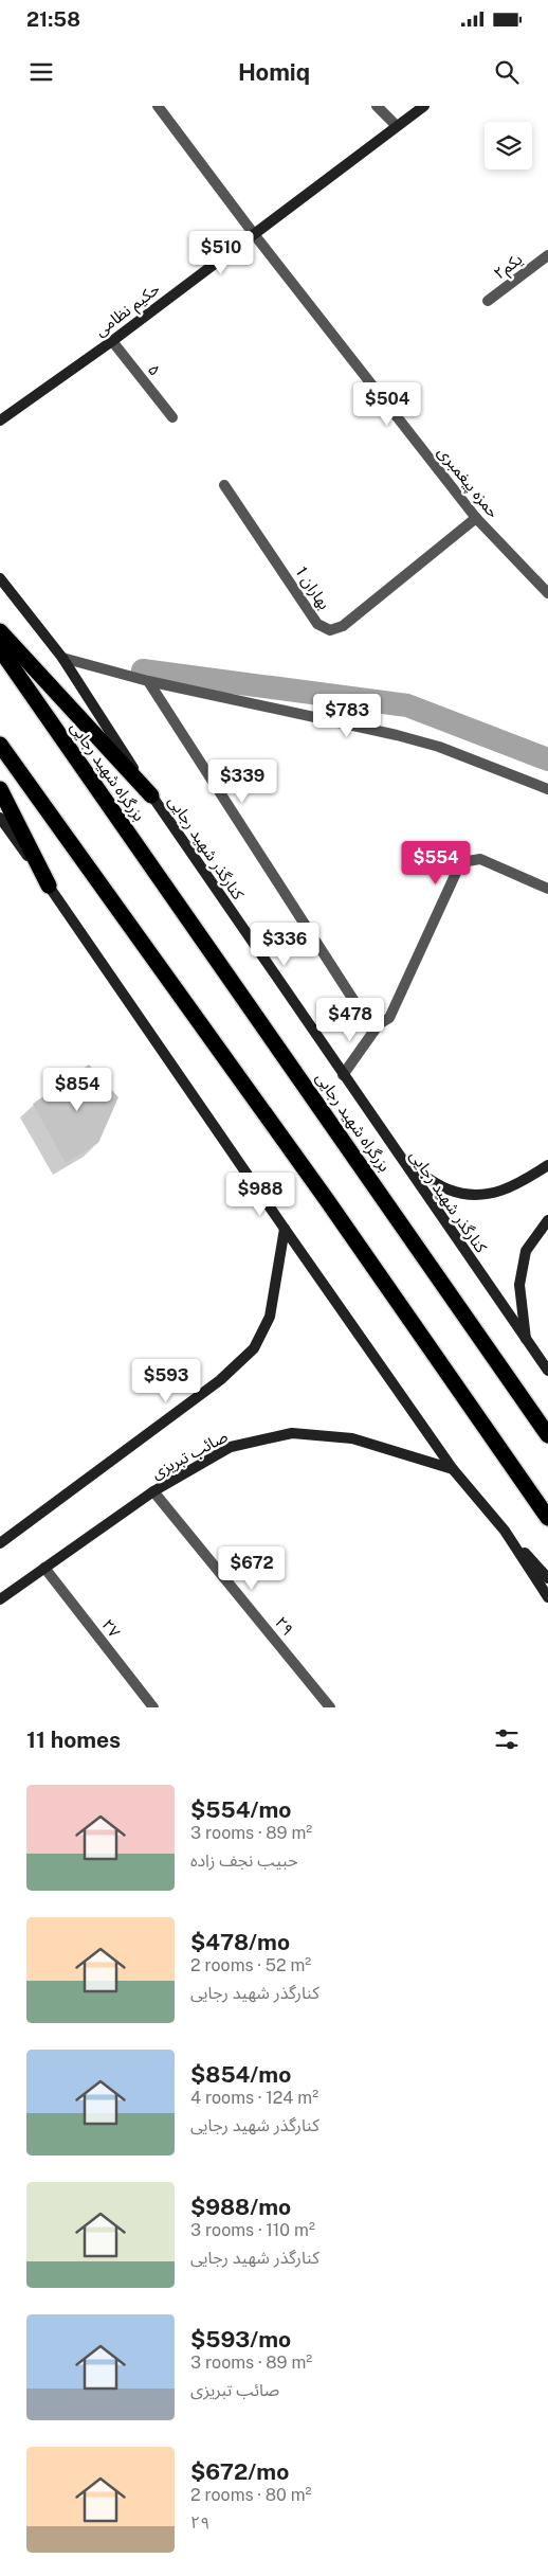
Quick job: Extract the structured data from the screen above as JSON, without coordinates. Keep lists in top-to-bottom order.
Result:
{
  "streets": {
    "highway": ["بزرگراه شهید رجایی"],
    "main road": ["حکیم نظامی", "کنارگذر شهید رجایی", "صائب تبریزی"],
    "street": [
      "یکم۲",
      "۵",
      "حمزه پیغمبری",
      "بهاران 1",
      "۲۹",
      "۲۷"
    ]
  },
  "crossings": [
    ["حکیم نظامی", "۵"],
    ["حکیم نظامی", "حمزه پیغمبری"],
    ["حمزه پیغمبری", "بهاران 1"],
    ["صائب تبریزی", "۲۹"],
    ["صائب تبریزی", "۲۷"]
  ],
  "page": {
    "status": "21:58",
    "header": "Homiq",
    "price": [
      "$510",
      "$504",
      "$783",
      "$339",
      "$554",
      "$336",
      "$478",
      "$854",
      "$988",
      "$593",
      "$672"
    ],
    "heading": "11 homes",
    "list": [
      {
        "name": "$554/mo",
        "note": "3 rooms · 89 m² · حبیب نجف زاده"
      },
      {
        "name": "$478/mo",
        "note": "2 rooms · 52 m² · کنارگذر شهید رجایی"
      },
      {
        "name": "$854/mo",
        "note": "4 rooms · 124 m² · کنارگذر شهید رجایی"
      },
      {
        "name": "$988/mo",
        "note": "3 rooms · 110 m² · کنارگذر شهید رجایی"
      },
      {
        "name": "$593/mo",
        "note": "3 rooms · 89 m² · صائب تبریزی"
      },
      {
        "name": "$672/mo",
        "note": "2 rooms · 80 m² · ۲۹"
      }
    ]
  }
}
